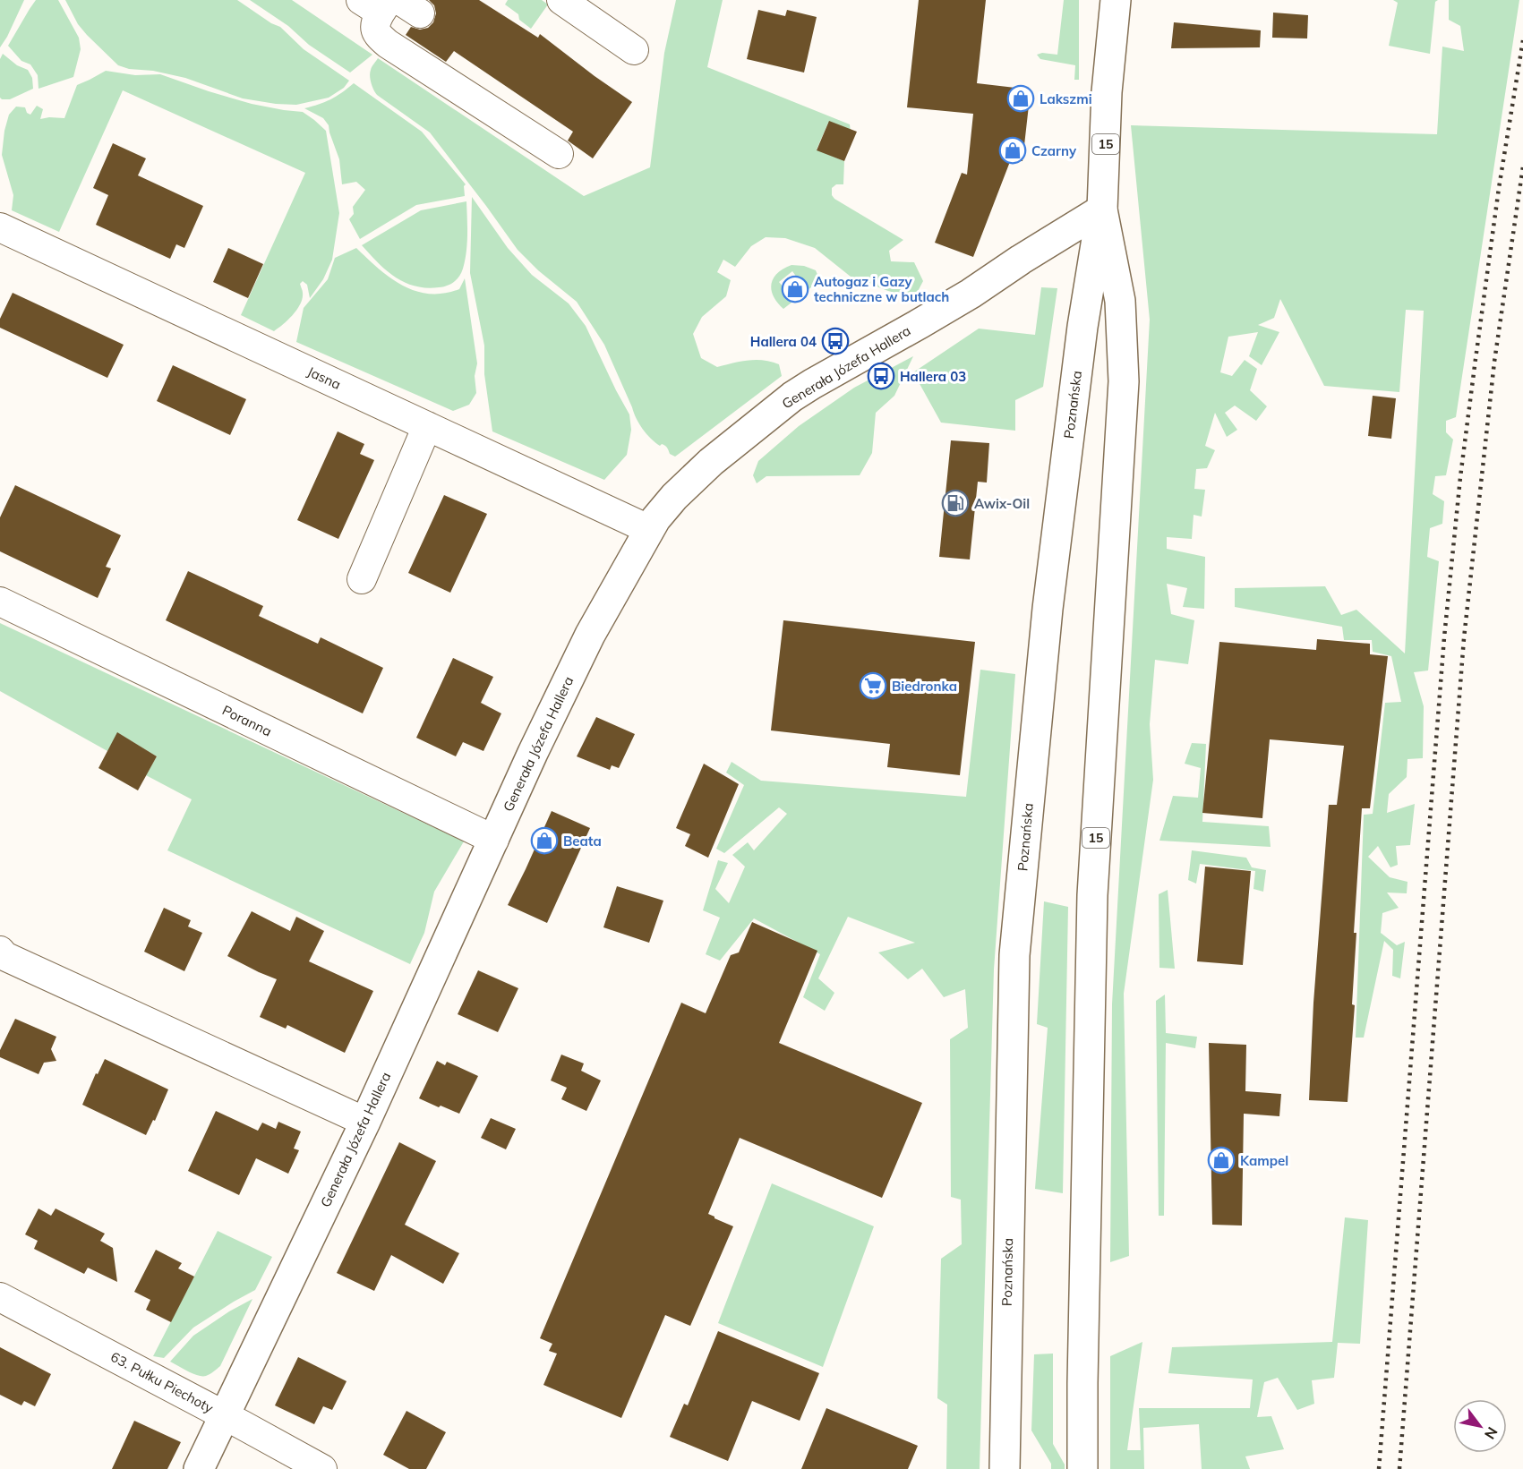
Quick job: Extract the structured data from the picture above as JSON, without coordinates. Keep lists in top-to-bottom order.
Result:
{
  "streets": {
    "street": [
      "15",
      "Generała Józefa Hallera",
      "Jasna",
      "Poznańska",
      "Poranna",
      "63. Pułku Piechoty"
    ]
  },
  "crossings": [
    ["Generała Józefa Hallera", "Jasna"],
    ["Generała Józefa Hallera", "Poznańska"],
    ["Generała Józefa Hallera", "Poranna"],
    ["Generała Józefa Hallera", "63. Pułku Piechoty"]
  ],
  "places": {
    "shop": [
      "Lakszmi",
      "Czarny",
      "Autogaz i Gazy techniczne w butlach",
      "Beata",
      "Kampel"
    ],
    "bus stop": ["Hallera 04", "Hallera 03"],
    "fuel station": ["Awix-Oil"],
    "supermarket": ["Biedronka"]
  },
  "north": "bottom right"
}
